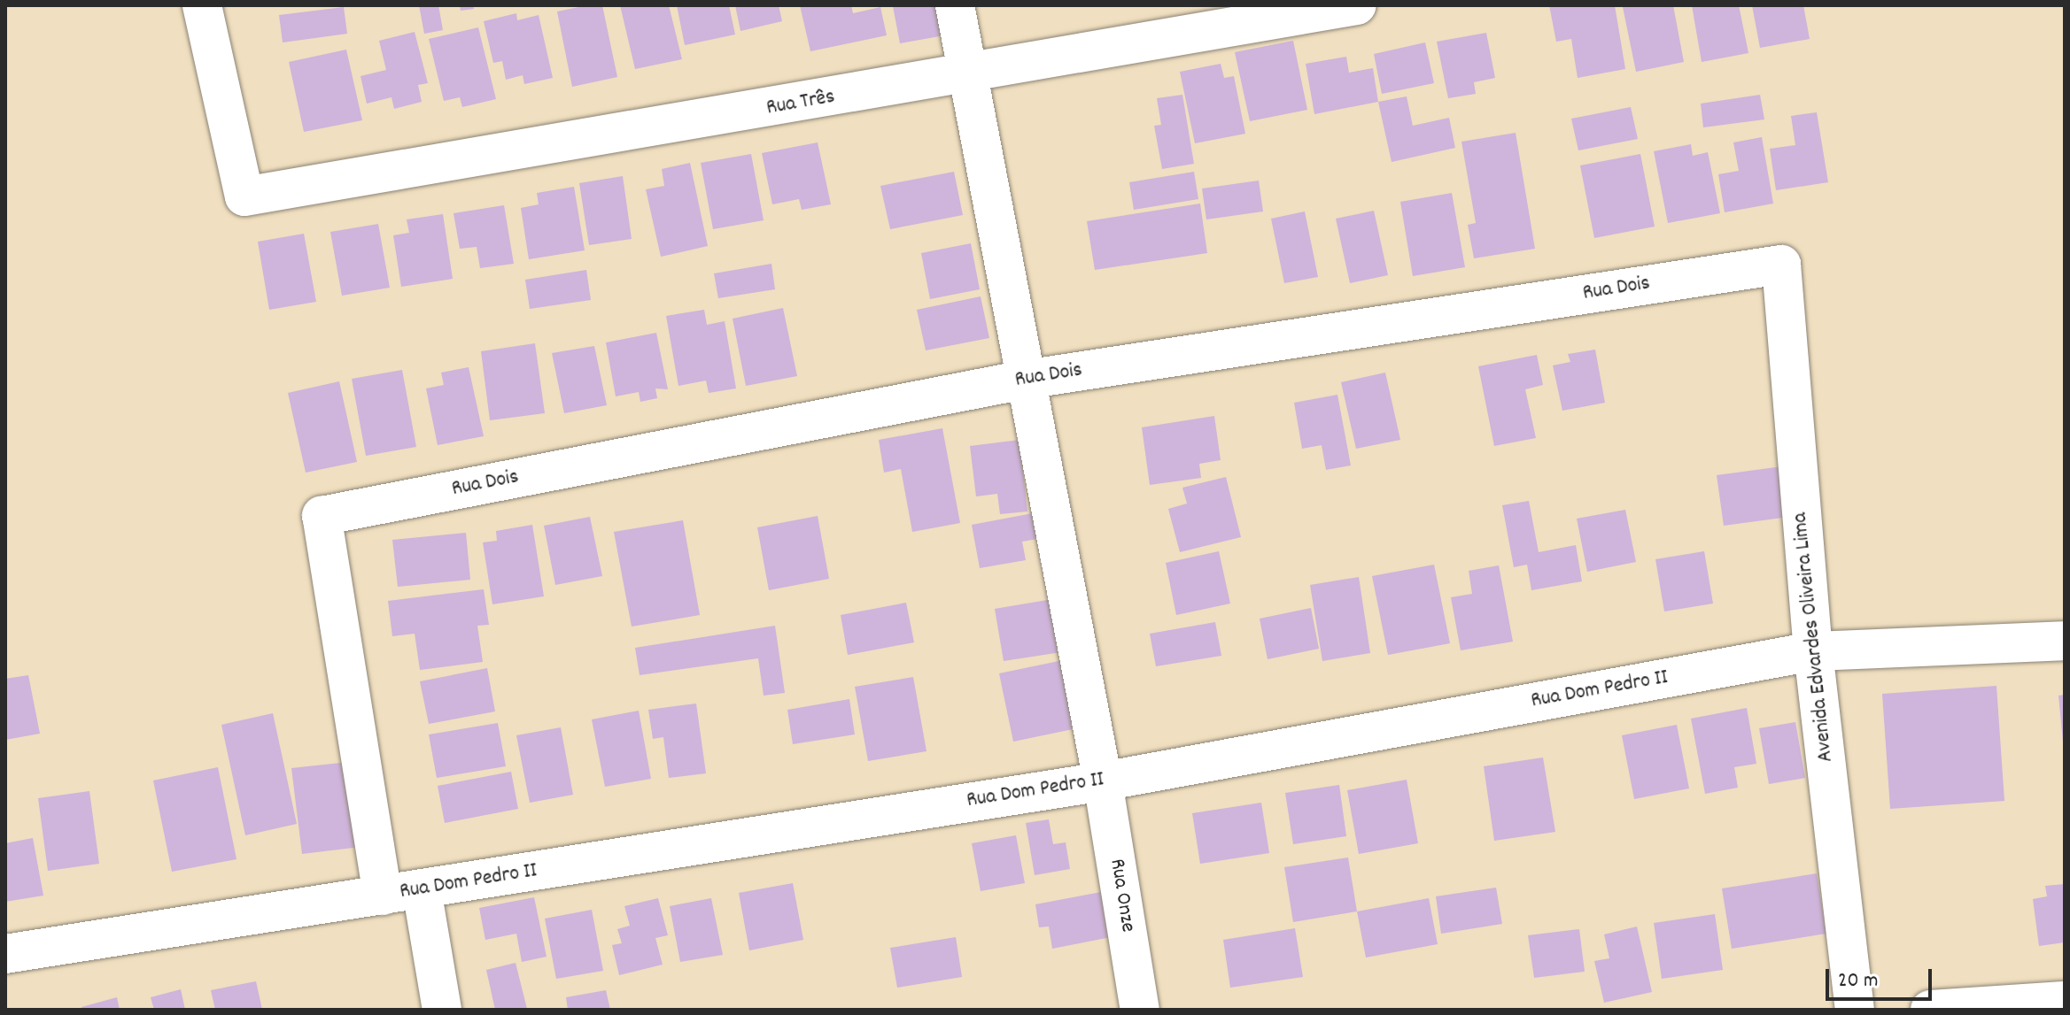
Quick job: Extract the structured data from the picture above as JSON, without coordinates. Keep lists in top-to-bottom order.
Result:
{
  "streets": {
    "street": [
      "Rua Três",
      "Rua Dois",
      "Avenida Edvardes Oliveira Lima",
      "Rua Dom Pedro II",
      "Rua Onze"
    ]
  },
  "crossings": [
    ["Rua Três", "Rua Onze"],
    ["Rua Dois", "Avenida Edvardes Oliveira Lima"],
    ["Rua Dois", "Rua Dom Pedro II"],
    ["Rua Dois", "Rua Onze"],
    ["Avenida Edvardes Oliveira Lima", "Rua Dom Pedro II"],
    ["Rua Dom Pedro II", "Rua Onze"]
  ],
  "scale_bar": "20 m"
}
